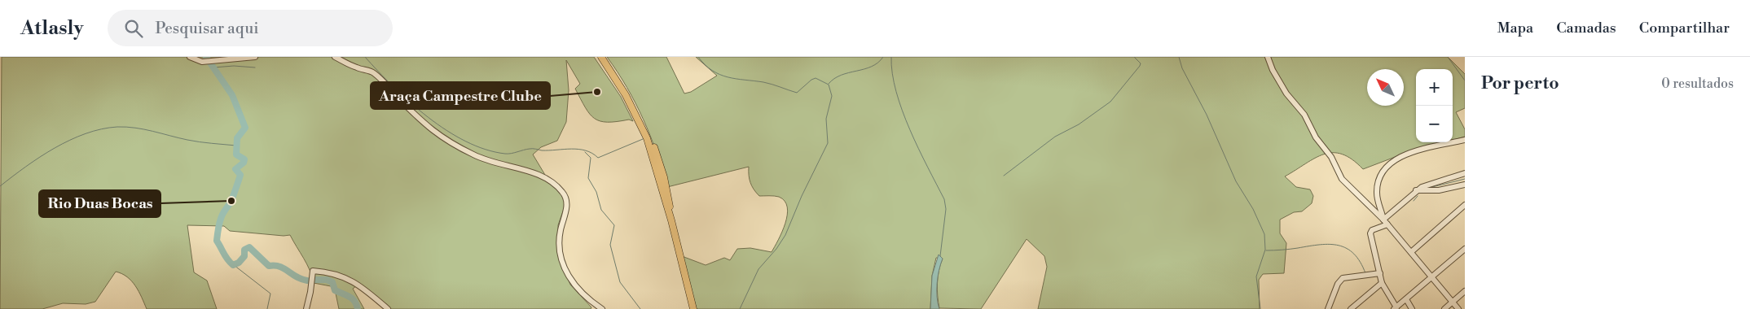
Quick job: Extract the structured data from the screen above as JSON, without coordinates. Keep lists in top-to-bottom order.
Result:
{
  "places": ["Araça Campestre Clube", "Rio Duas Bocas"],
  "north": "top left",
  "page": {
    "header": "Atlasly",
    "search": "Pesquisar aqui",
    "nav": ["Mapa", "Camadas", "Compartilhar"],
    "heading": ["Por perto", "0 resultados"],
    "map_buttons": ["+", "−"]
  }
}
